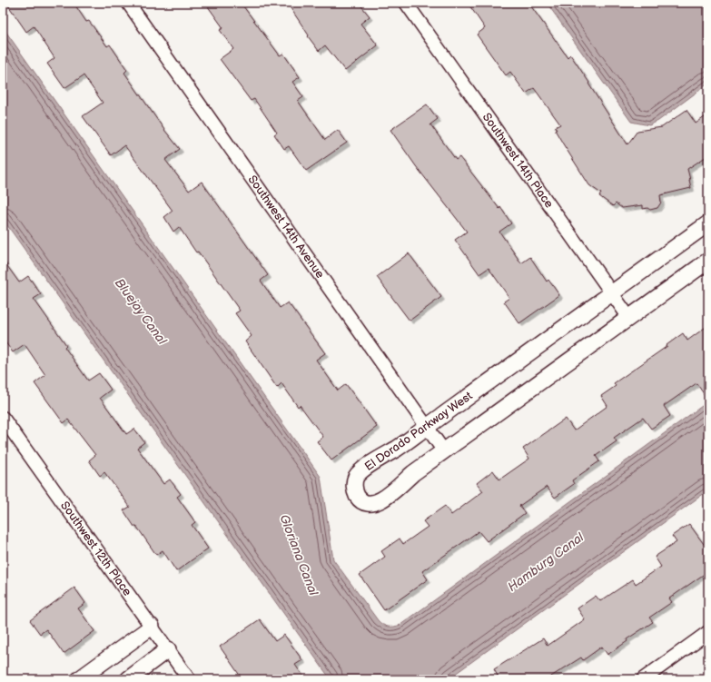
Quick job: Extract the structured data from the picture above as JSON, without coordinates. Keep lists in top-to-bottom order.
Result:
{
  "streets": {
    "street": [
      "Southwest 14th Place",
      "Southwest 14th Avenue",
      "El Dorado Parkway West",
      "Southwest 12th Place"
    ]
  },
  "crossings": [
    ["Southwest 14th Place", "El Dorado Parkway West"],
    ["Southwest 14th Avenue", "El Dorado Parkway West"]
  ],
  "water": ["Bluejay Canal", "Gloriana Canal", "Hamburg Canal"]
}
